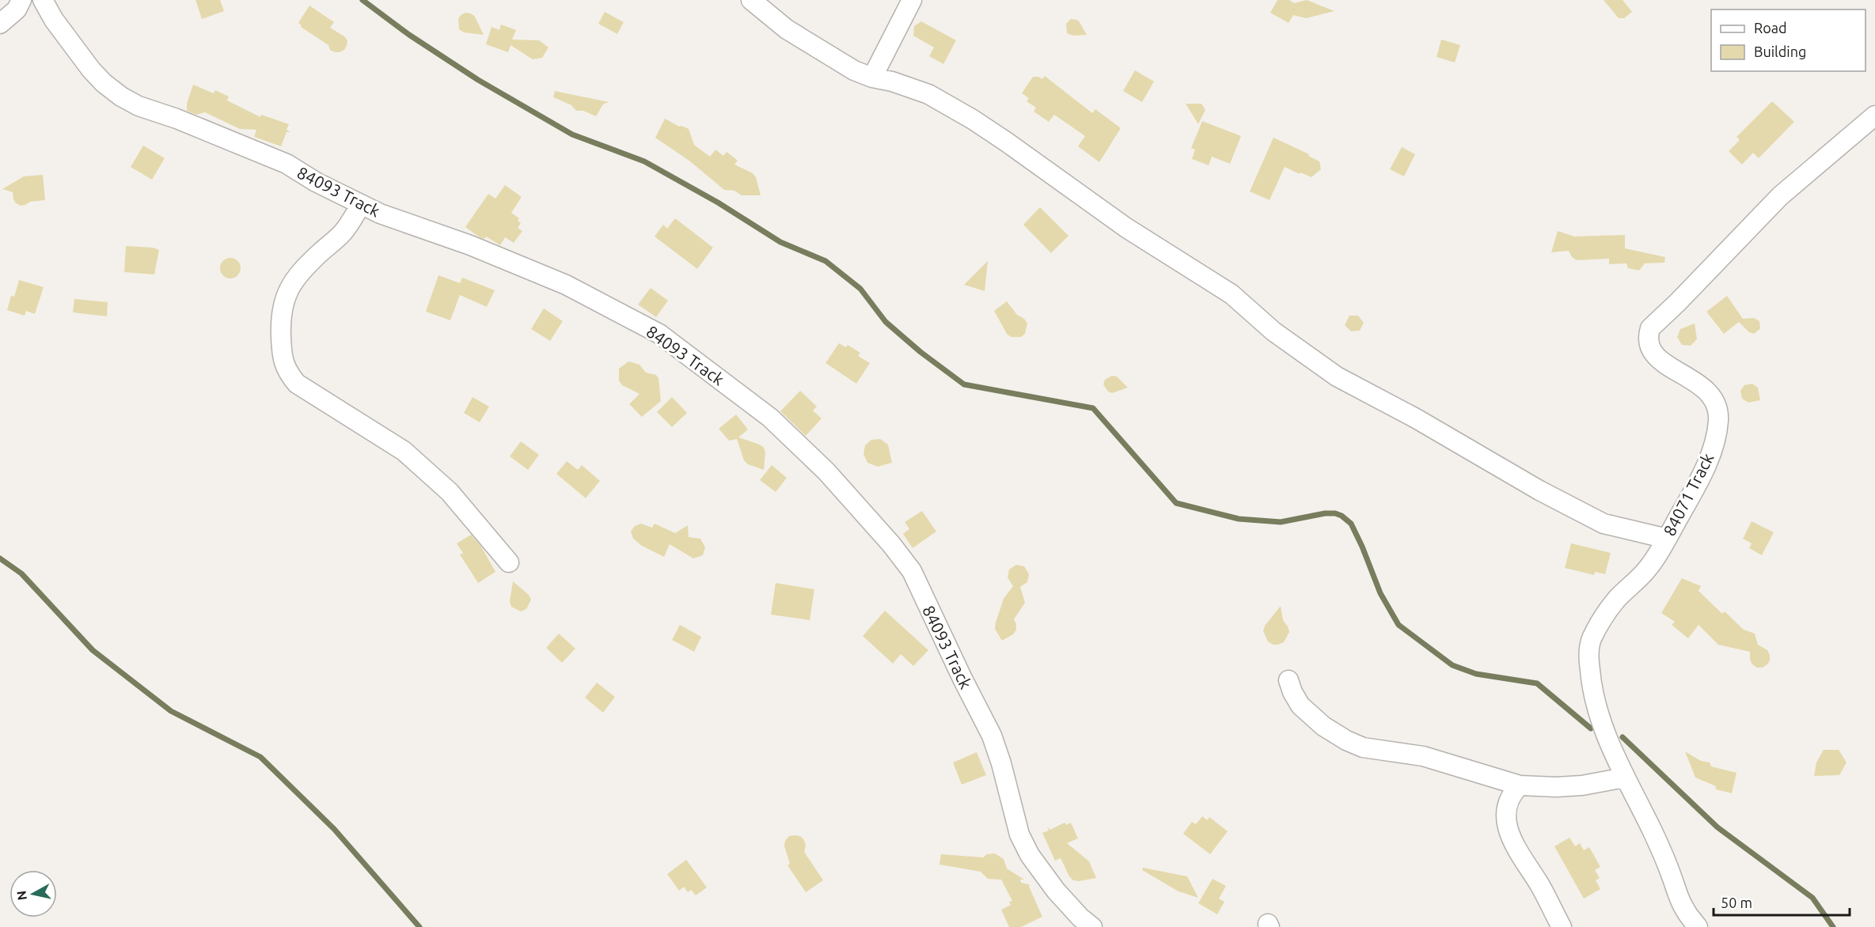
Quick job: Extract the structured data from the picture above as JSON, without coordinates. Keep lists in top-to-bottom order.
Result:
{
  "streets": {
    "street": ["84093 Track", "84071 Track"]
  },
  "legend": ["Road", "Building"],
  "scale_bar": "50 m",
  "north": "left"
}
